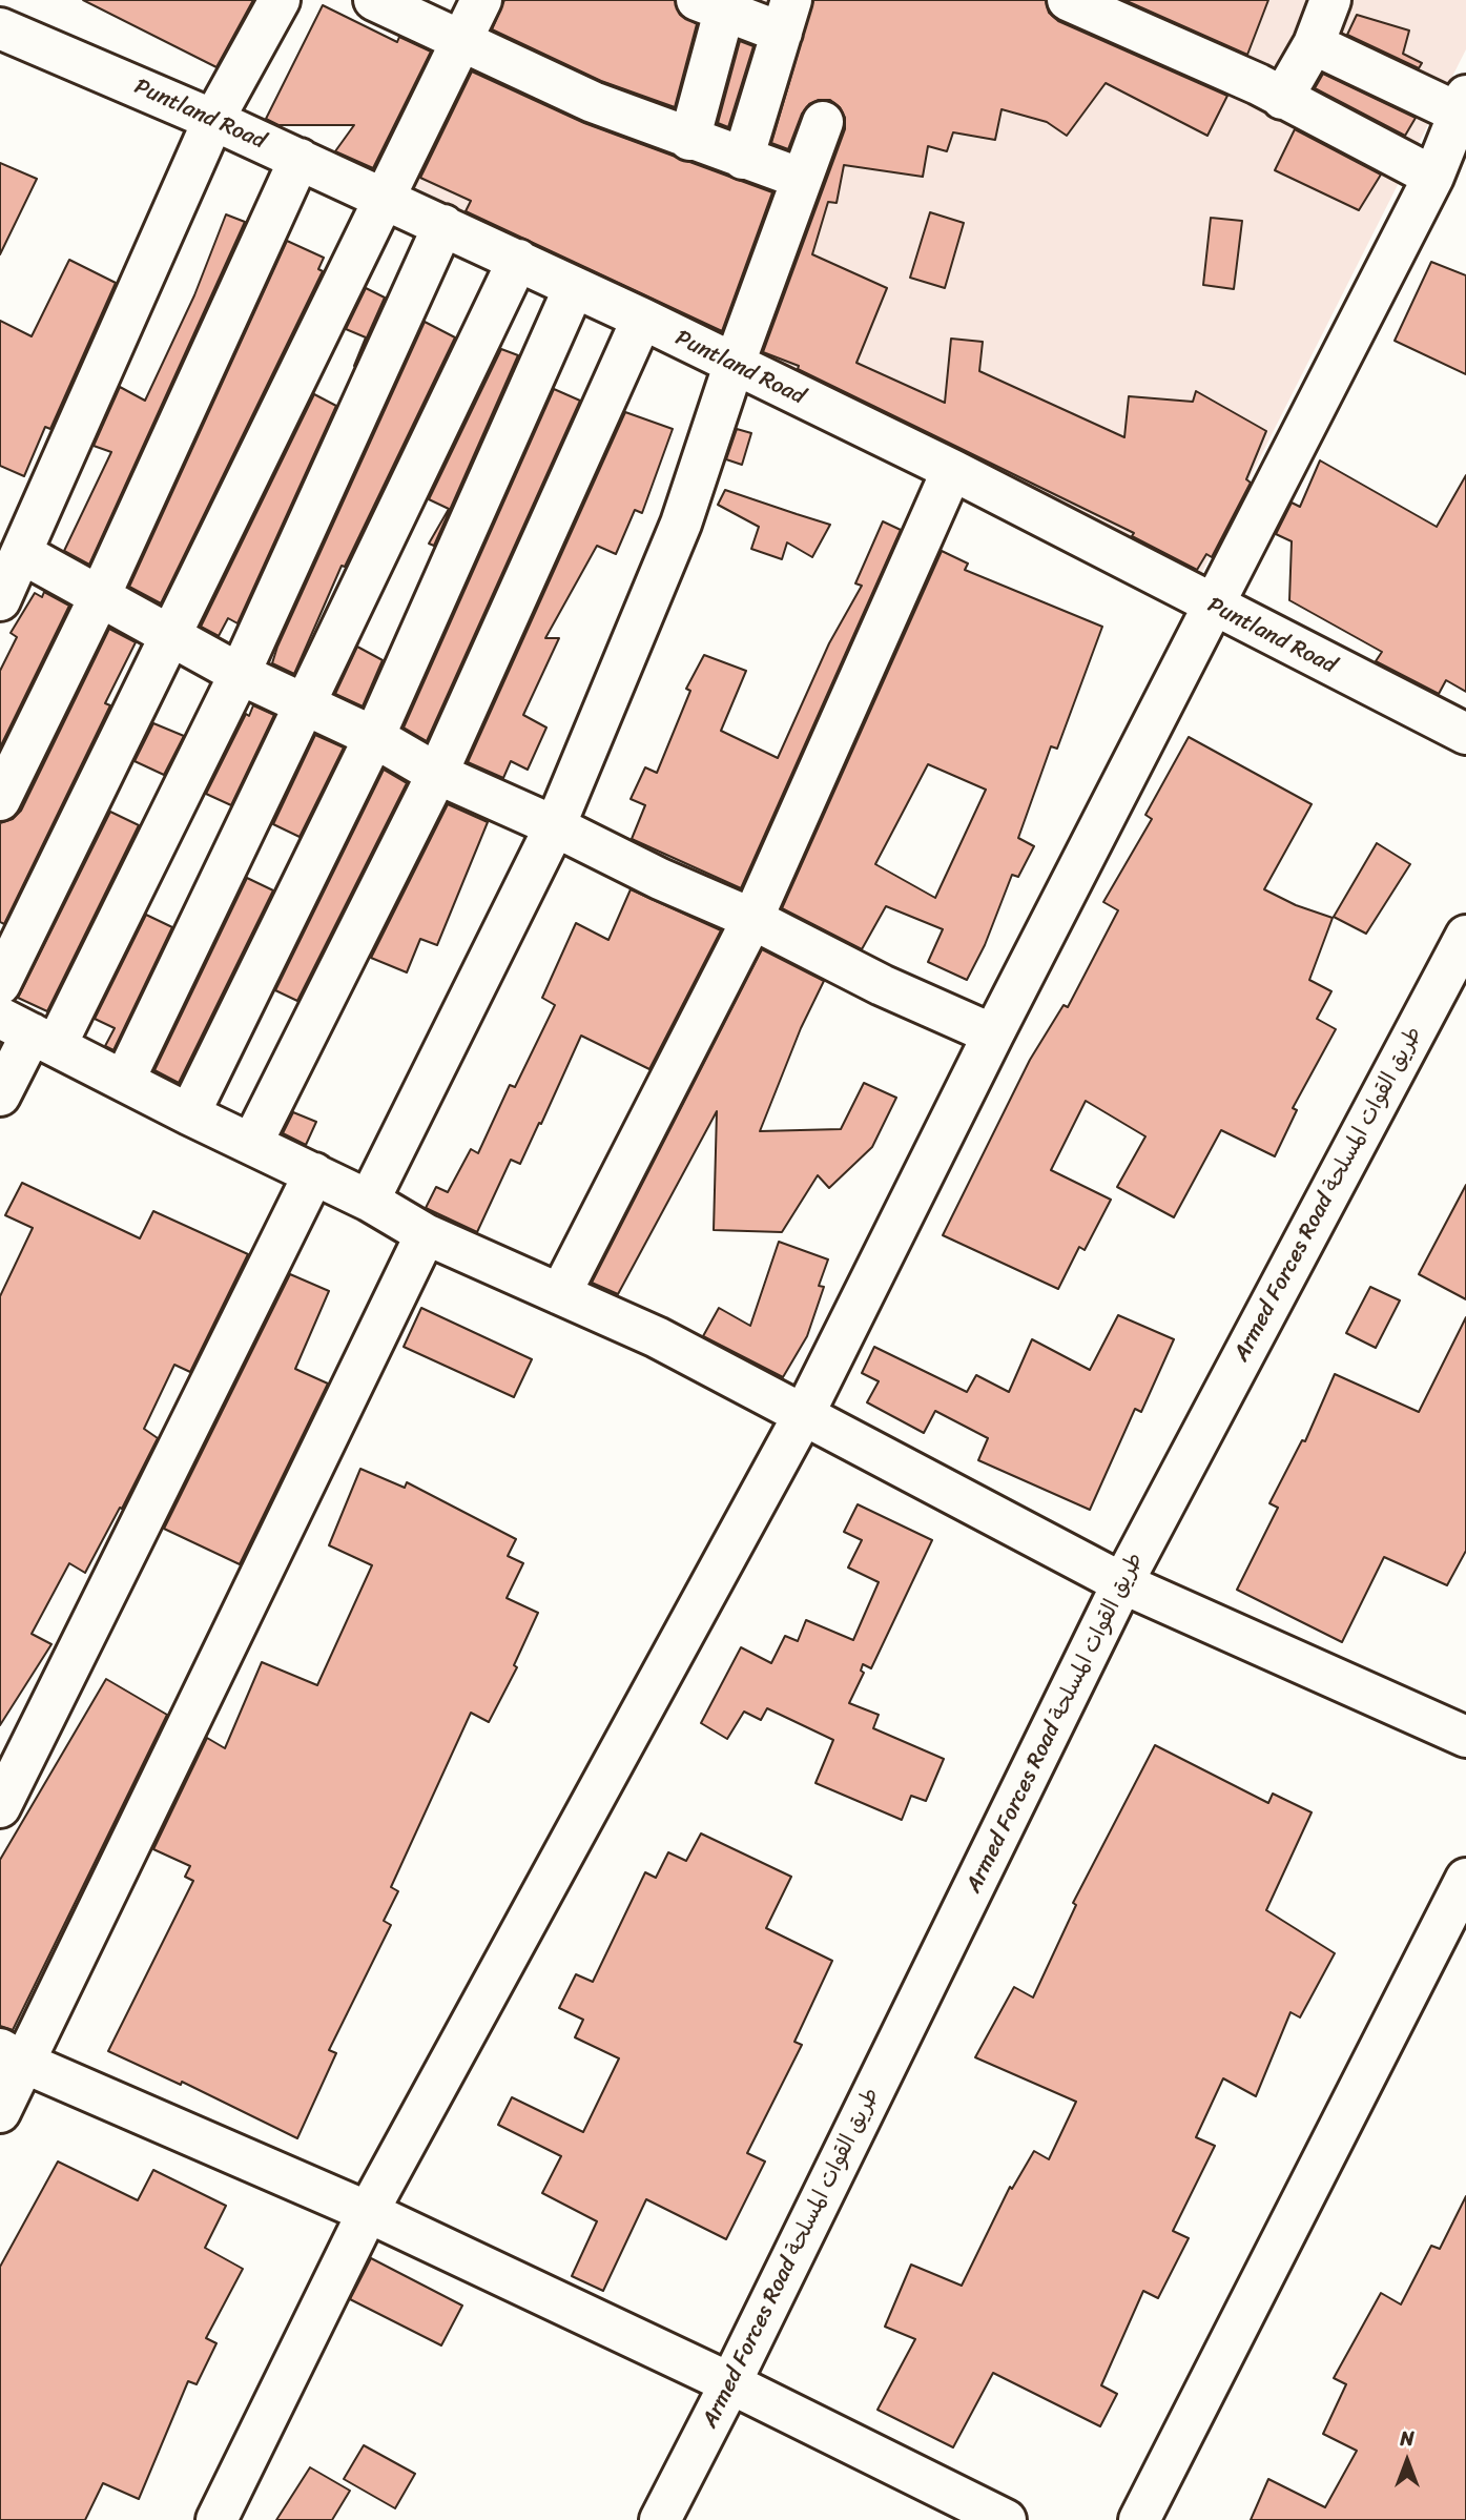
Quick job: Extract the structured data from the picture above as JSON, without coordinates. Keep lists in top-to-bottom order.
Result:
{
  "streets": {
    "street": ["Puntland Road", "Armed Forces Road طريق القوات المسلحة"]
  },
  "north": "top"
}
